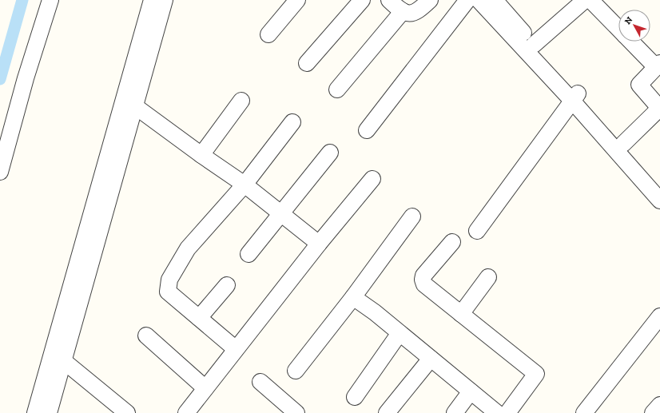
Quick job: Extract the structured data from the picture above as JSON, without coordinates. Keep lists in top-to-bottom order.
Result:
{
  "north": "top left"
}
